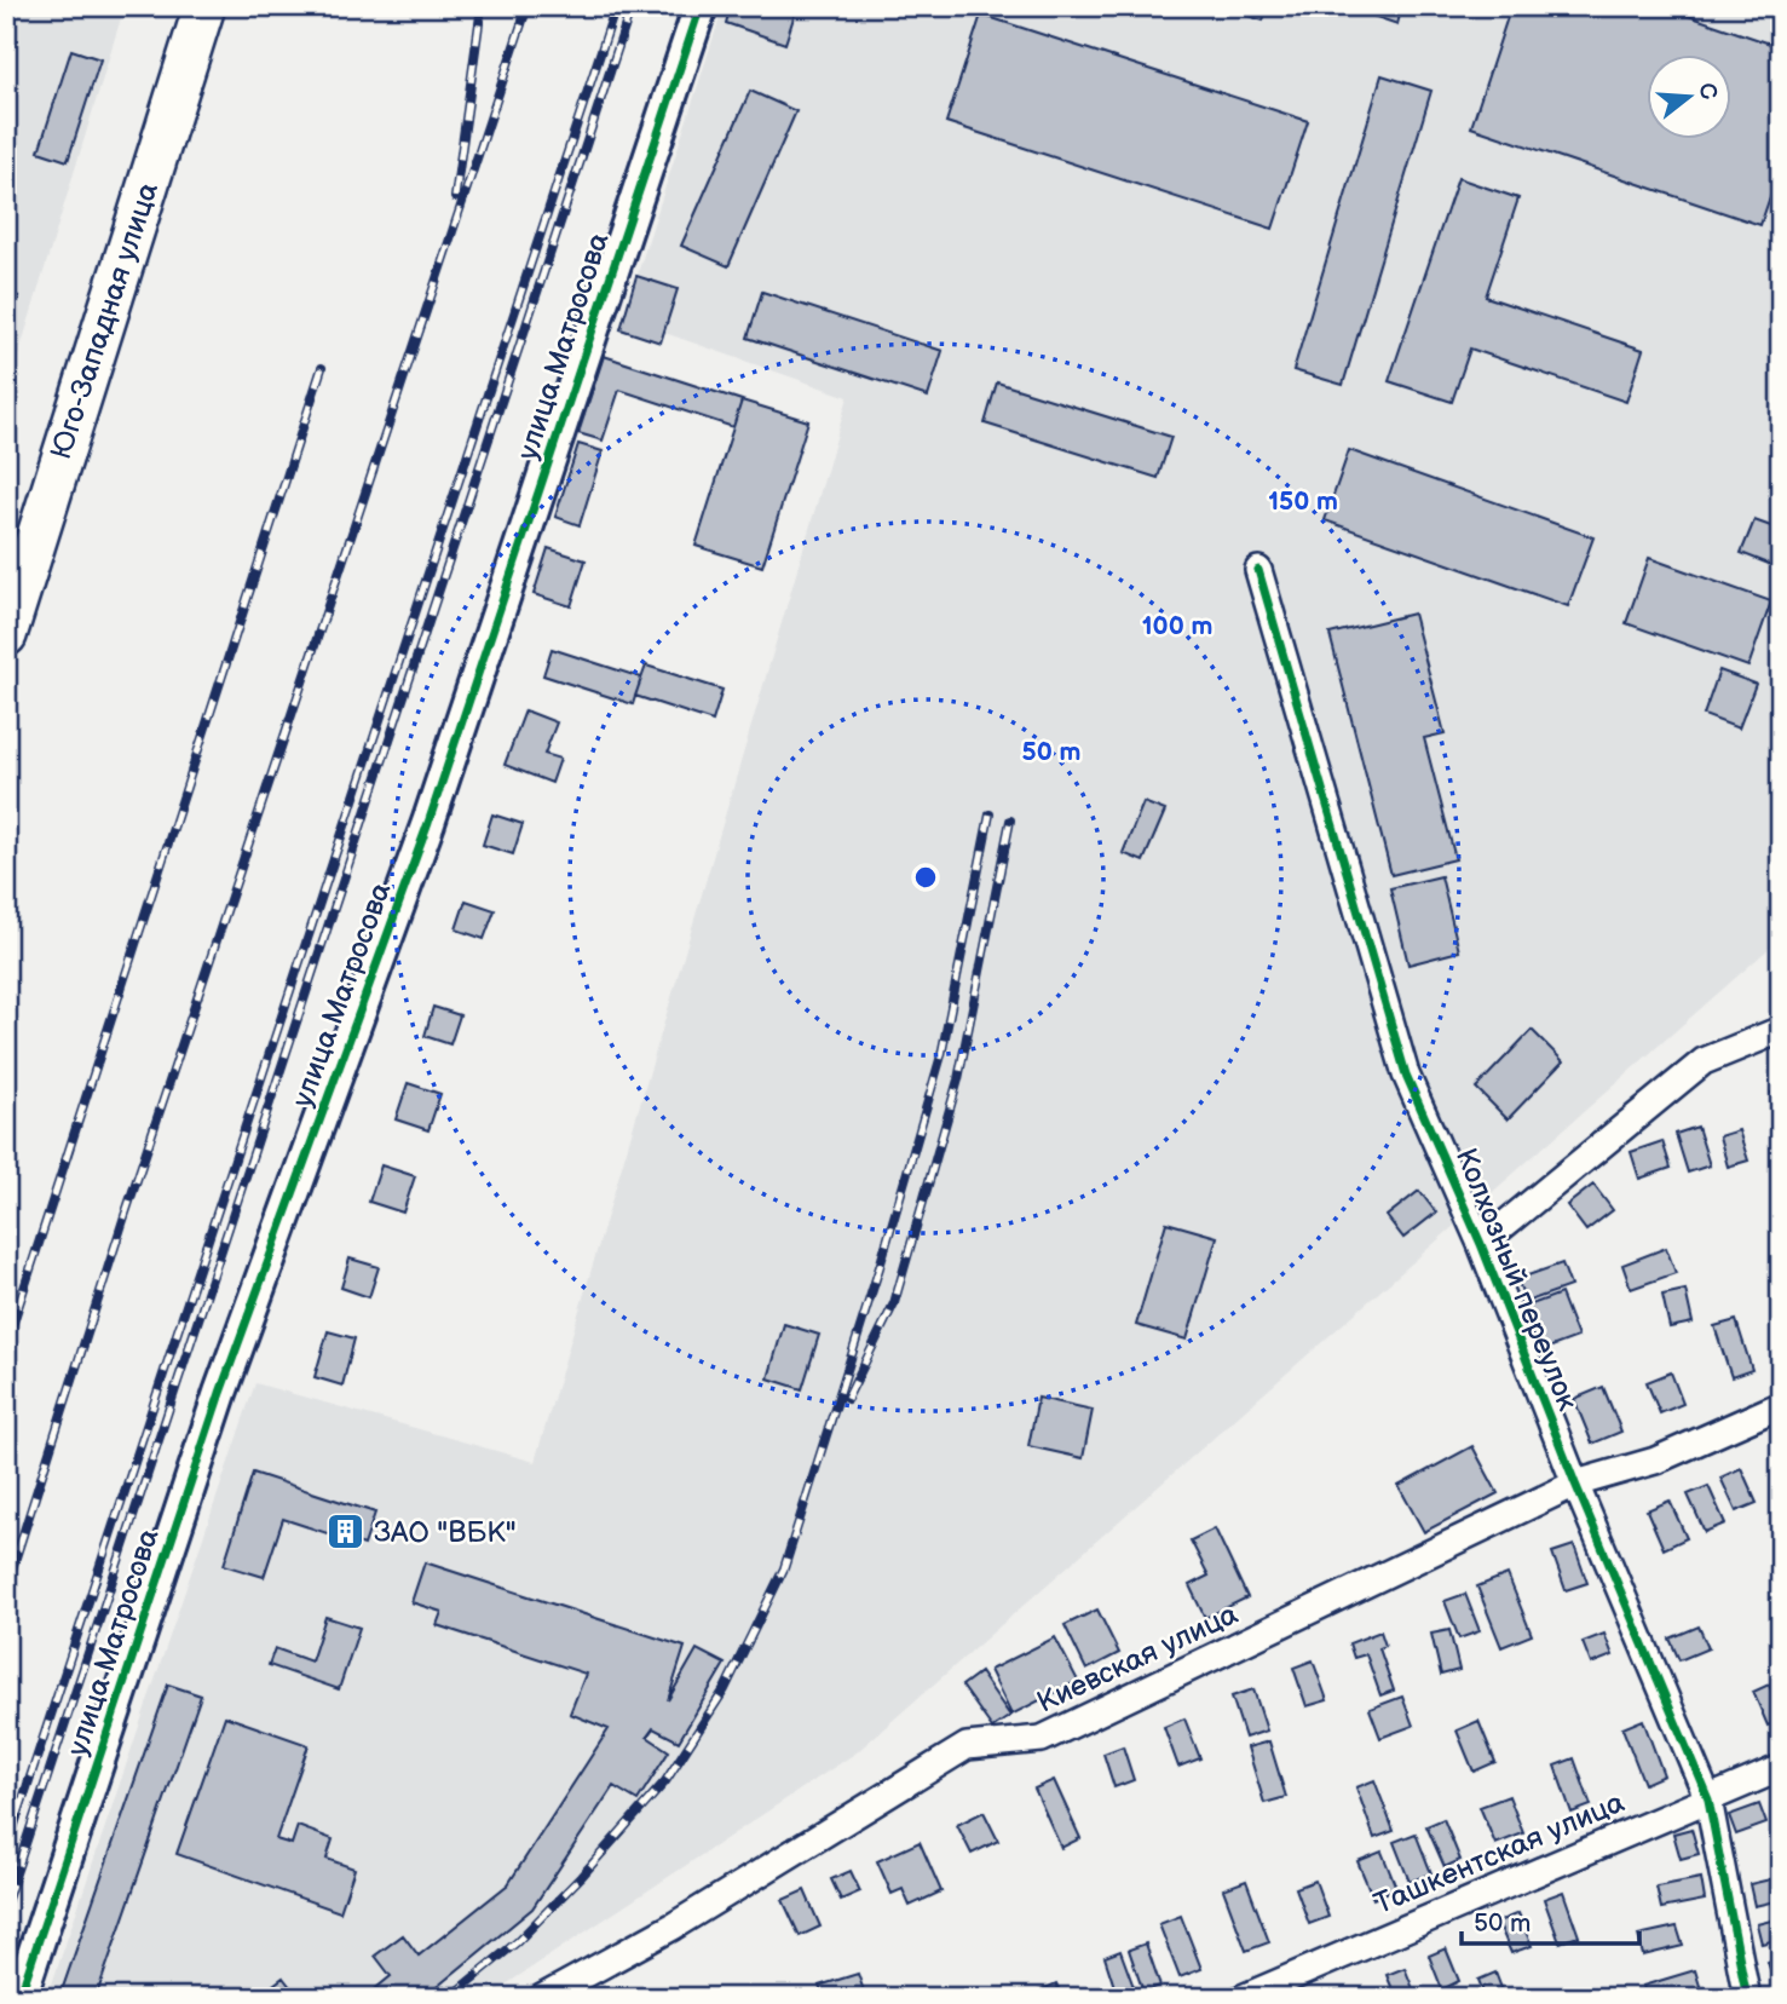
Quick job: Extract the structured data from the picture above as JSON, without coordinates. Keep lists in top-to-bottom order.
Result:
{
  "streets": {
    "main road": ["Юго-Западная улица"],
    "street": [
      "улица Матросова",
      "Колхозный переулок",
      "Киевская улица",
      "Ташкентская улица"
    ]
  },
  "crossings": [
    ["Колхозный переулок", "Киевская улица"],
    ["Колхозный переулок", "Ташкентская улица"]
  ],
  "places": {
    "building": ["ЗАО \"ВБК\""]
  },
  "scale_bar": "50 m",
  "north": "right",
  "rings": ["150 m", "100 m", "50 m"]
}
